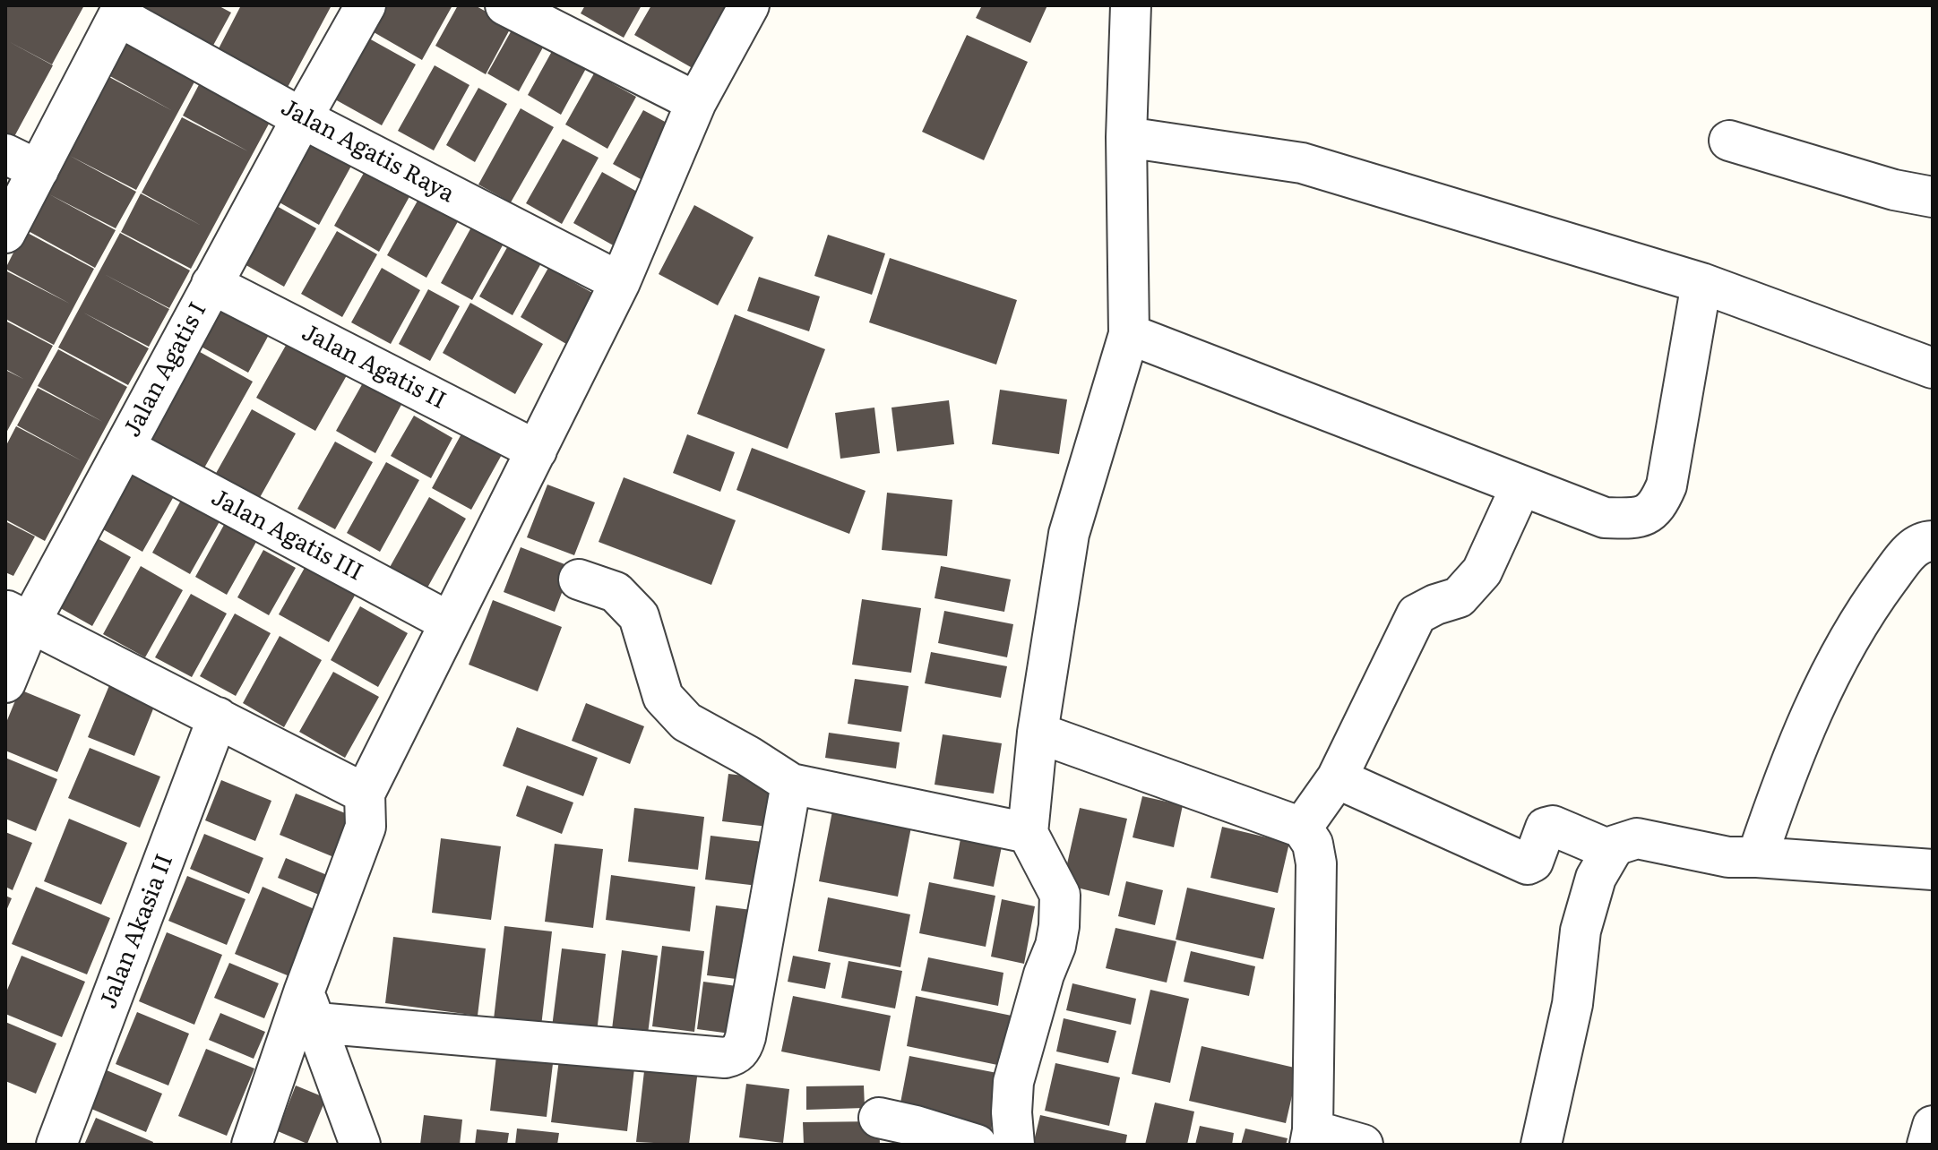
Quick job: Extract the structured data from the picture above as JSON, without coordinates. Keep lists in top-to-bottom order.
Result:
{
  "streets": {
    "street": [
      "Jalan Agatis Raya",
      "Jalan Agatis II",
      "Jalan Agatis I",
      "Jalan Agatis III",
      "Jalan Akasia II"
    ]
  },
  "crossings": [
    ["Jalan Agatis Raya", "Jalan Agatis I"],
    ["Jalan Agatis II", "Jalan Agatis I"],
    ["Jalan Agatis I", "Jalan Agatis III"]
  ]
}
